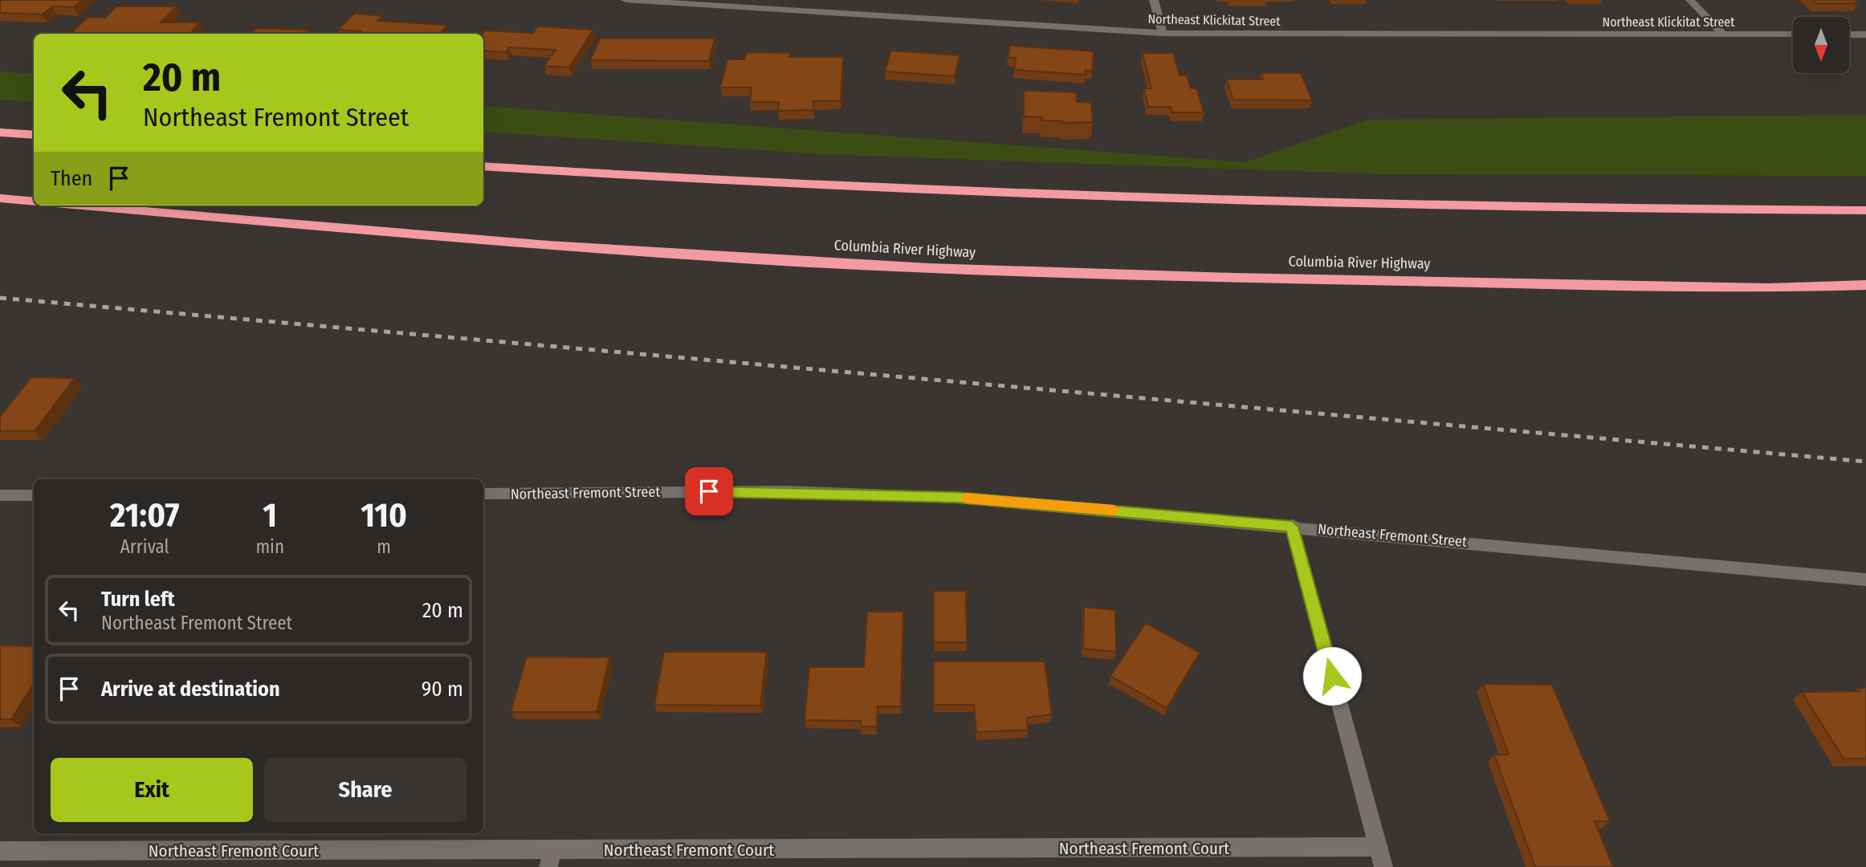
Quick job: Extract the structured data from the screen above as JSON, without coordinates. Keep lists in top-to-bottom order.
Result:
{
  "streets": {
    "highway": ["Columbia River Highway"],
    "street": ["Northeast Klickitat Street", "Northeast Fremont Street", "Northeast Fremont Court"]
  },
  "north": "bottom",
  "page": {
    "turn": ["20 m", "Northeast Fremont Street"],
    "then": "Then",
    "eta": [
      "21:07",
      "Arrival",
      "1",
      "min",
      "110",
      "m"
    ],
    "list": [
      {
        "name": "Turn left",
        "note": "Northeast Fremont Street",
        "value": "20 m"
      },
      {
        "name": "Arrive at destination",
        "value": "90 m"
      }
    ],
    "buttons": ["Exit", "Share"]
  }
}
